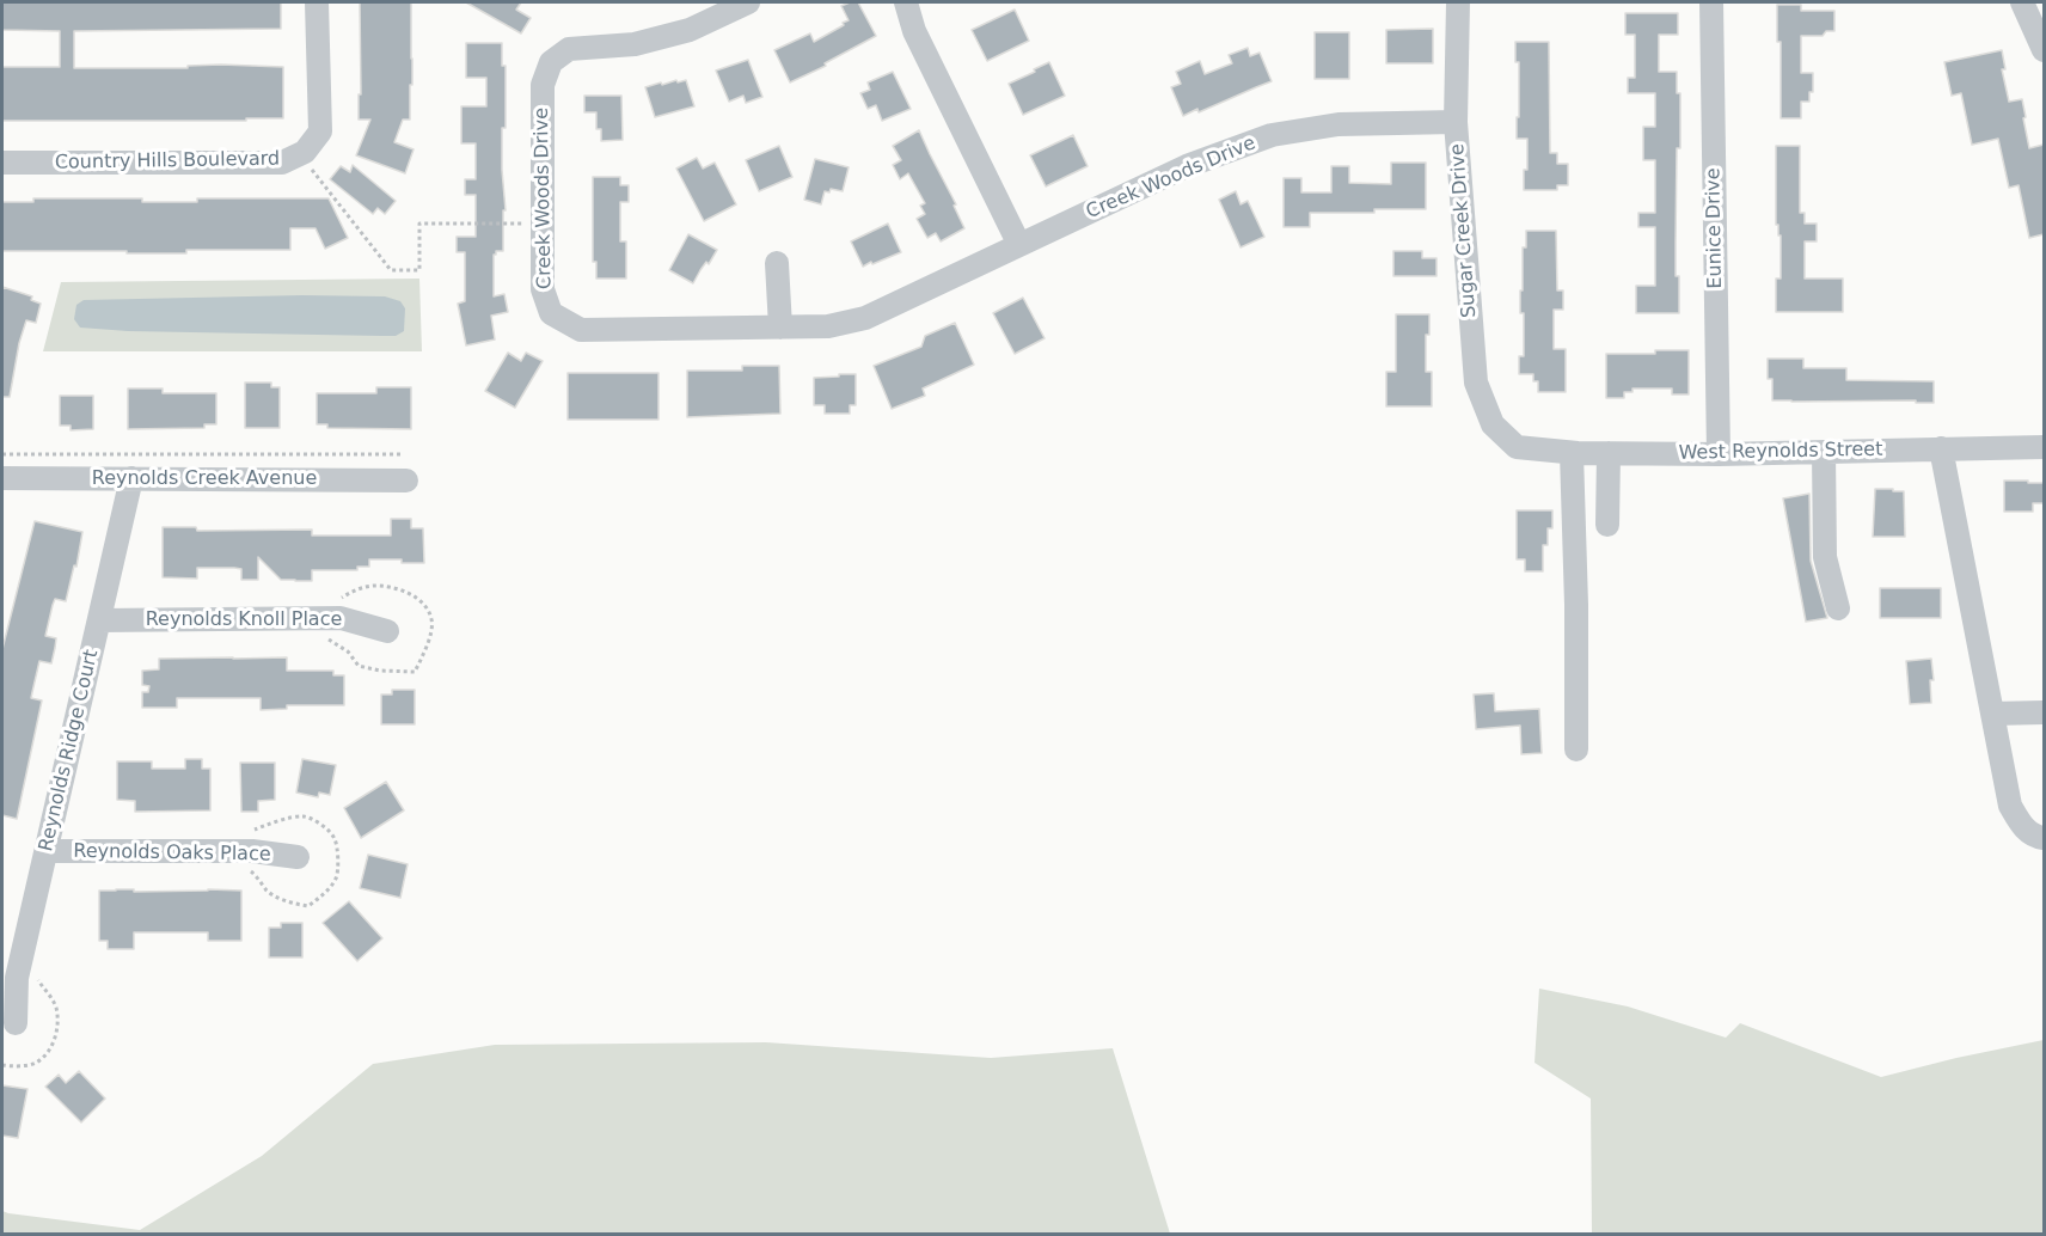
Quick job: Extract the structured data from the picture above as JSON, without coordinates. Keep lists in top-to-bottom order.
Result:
{
  "streets": {
    "street": [
      "Country Hills Boulevard",
      "Creek Woods Drive",
      "Eunice Drive",
      "Sugar Creek Drive",
      "West Reynolds Street",
      "Reynolds Creek Avenue",
      "Reynolds Knoll Place",
      "Reynolds Ridge Court",
      "Reynolds Oaks Place"
    ]
  },
  "crossings": [
    ["Creek Woods Drive", "Sugar Creek Drive"],
    ["Eunice Drive", "West Reynolds Street"],
    ["Sugar Creek Drive", "West Reynolds Street"],
    ["Reynolds Creek Avenue", "Reynolds Ridge Court"],
    ["Reynolds Knoll Place", "Reynolds Ridge Court"],
    ["Reynolds Ridge Court", "Reynolds Oaks Place"]
  ]
}
